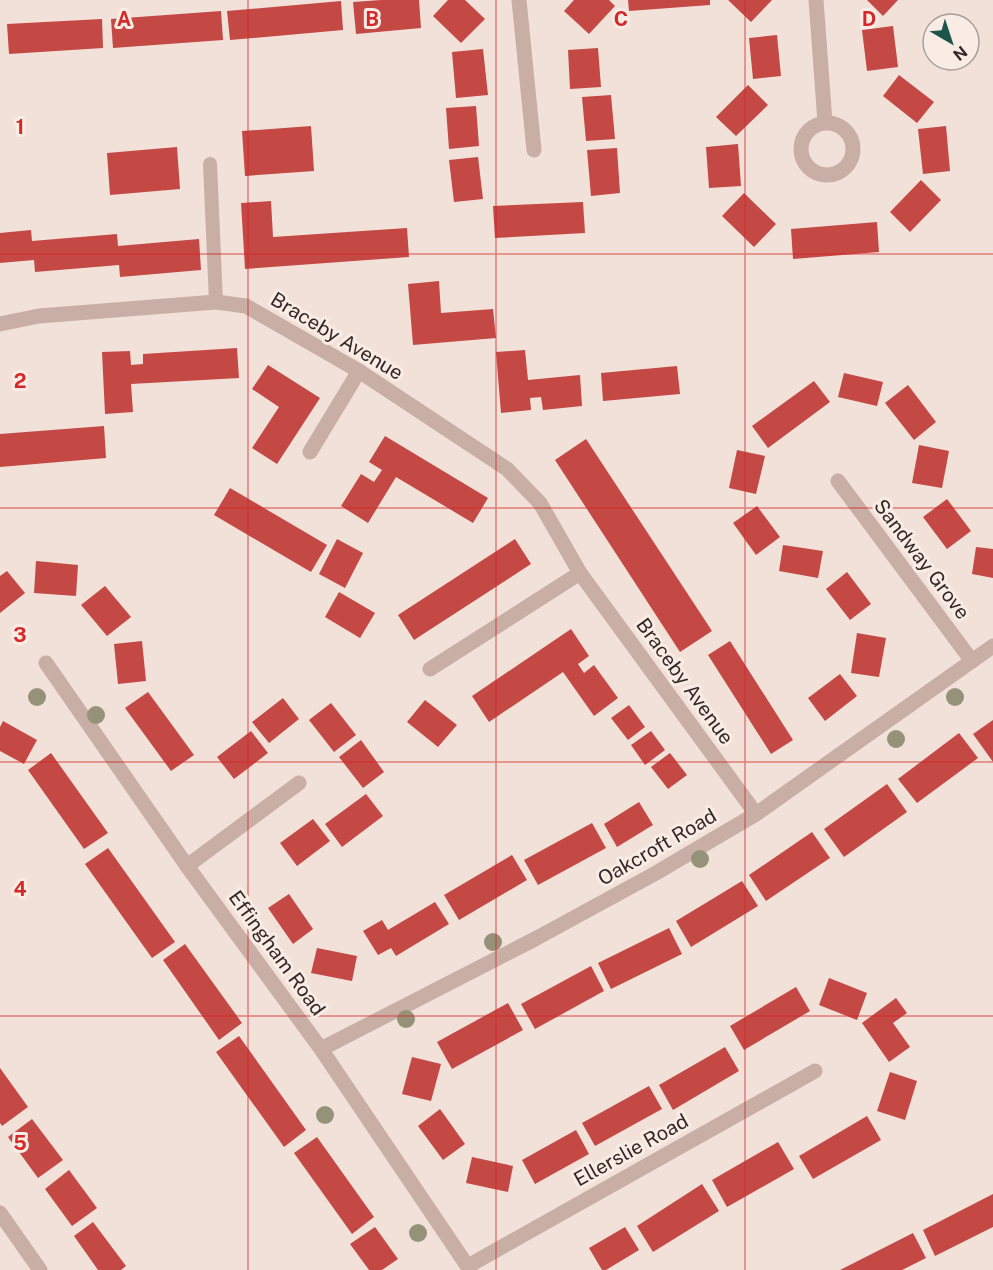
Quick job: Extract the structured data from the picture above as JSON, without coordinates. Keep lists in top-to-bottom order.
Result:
{
  "streets": {
    "street": [
      "Braceby Avenue",
      "Sandway Grove",
      "Oakcroft Road",
      "Effingham Road",
      "Ellerslie Road"
    ]
  },
  "crossings": [
    ["Braceby Avenue", "Oakcroft Road"],
    ["Sandway Grove", "Oakcroft Road"],
    ["Oakcroft Road", "Effingham Road"],
    ["Effingham Road", "Ellerslie Road"]
  ],
  "north": "bottom right",
  "grid": {
    "columns": [
      "A",
      "B",
      "C",
      "D"
    ],
    "rows": [
      "1",
      "2",
      "3",
      "4",
      "5"
    ]
  }
}
